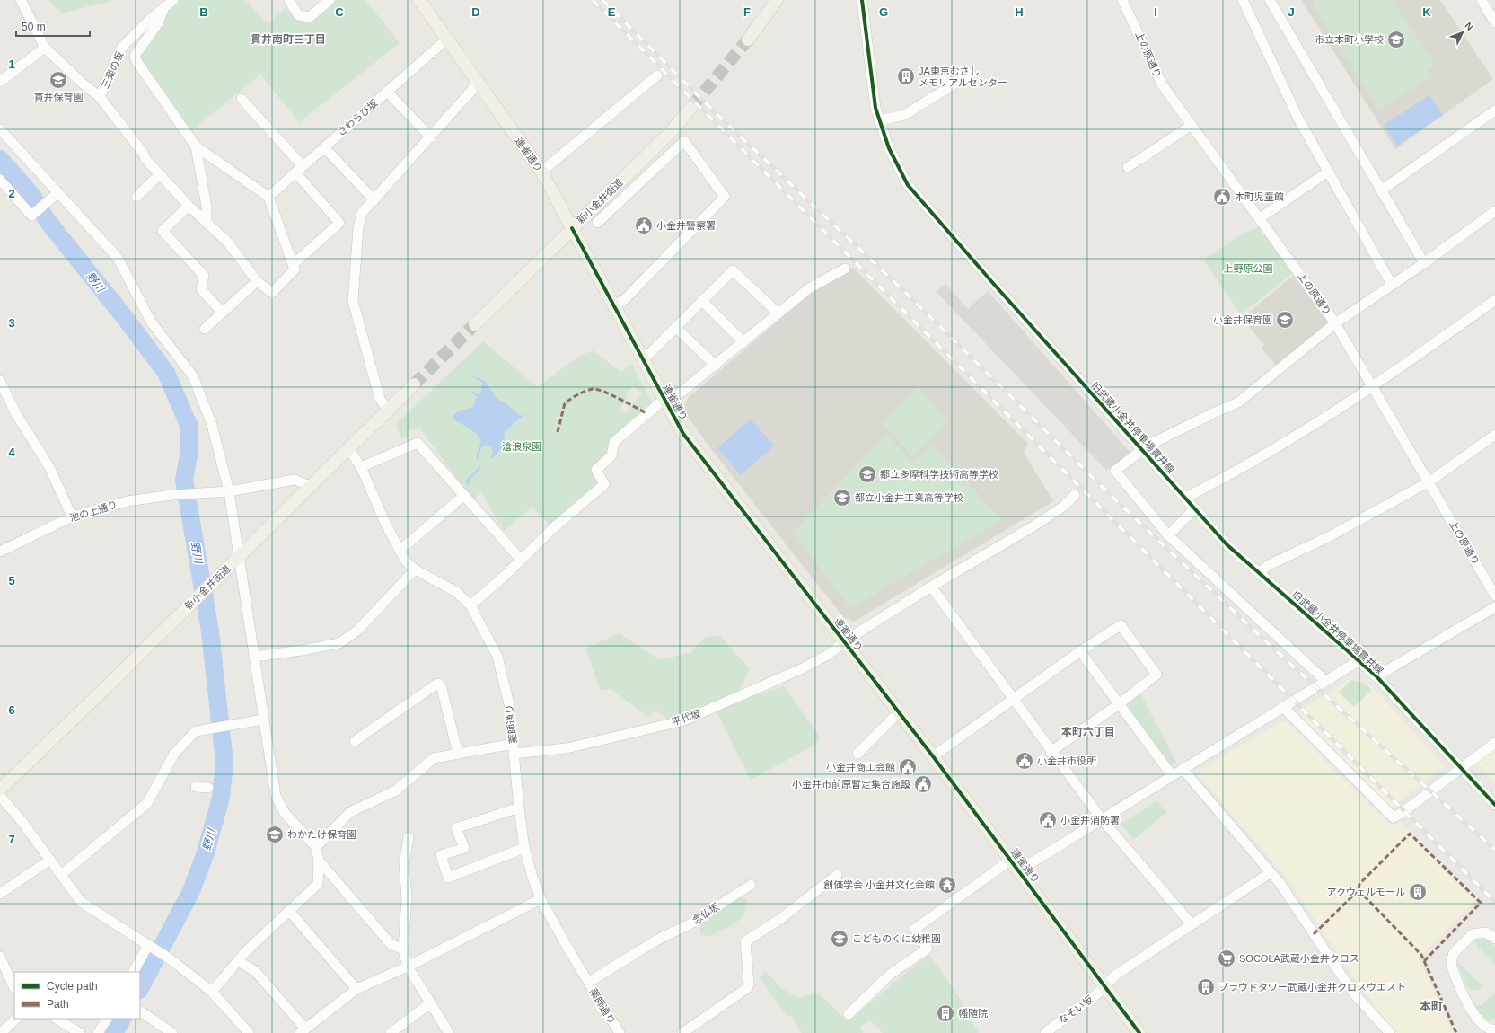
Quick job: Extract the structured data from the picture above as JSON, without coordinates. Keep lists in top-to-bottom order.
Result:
{
  "streets": {
    "main road": ["連雀通り", "新小金井街道"],
    "street": [
      "上の原通り",
      "三楽の坂",
      "さわらび坂",
      "旧武蔵小金井停車場貫井線",
      "池の上通り",
      "平代坂",
      "薬師通り",
      "念仏坂",
      "なそい坂"
    ]
  },
  "crossings": [
    ["さわらび坂", "連雀通り"],
    ["連雀通り", "新小金井街道"],
    ["連雀通り", "平代坂"],
    ["連雀通り", "なそい坂"],
    ["新小金井街道", "薬師通り"],
    ["平代坂", "薬師通り"],
    ["薬師通り", "念仏坂"]
  ],
  "districts": ["貫井南町三丁目", "本町六丁目", "本町"],
  "water": ["野川"],
  "parks": ["上野原公園", "滄浪泉園"],
  "places": {
    "school or university": [
      "市立本町小学校",
      "貫井保育園",
      "小金井保育園",
      "都立多摩科学技術高等学校",
      "都立小金井工業高等学校",
      "わかたけ保育園",
      "こどものくに幼稚園"
    ],
    "building": [
      "JA東京むさし メモリアルセンター",
      "アクウェルモール",
      "プラウドタワー武蔵小金井クロスウエスト",
      "幡随院"
    ],
    "public building": [
      "本町児童館",
      "小金井警察署",
      "小金井市役所",
      "小金井商工会館",
      "小金井市前原暫定集合施設",
      "小金井消防署"
    ],
    "temple": ["創価学会 小金井文化会館"],
    "supermarket": ["SOCOLA武蔵小金井クロス"]
  },
  "legend": ["Cycle path", "Path"],
  "scale_bar": "50 m",
  "north": "top right",
  "grid": {
    "columns": [
      "B",
      "C",
      "D",
      "E",
      "F",
      "G",
      "H",
      "I",
      "J",
      "K"
    ],
    "rows": [
      "1",
      "2",
      "3",
      "4",
      "5",
      "6",
      "7"
    ]
  }
}
